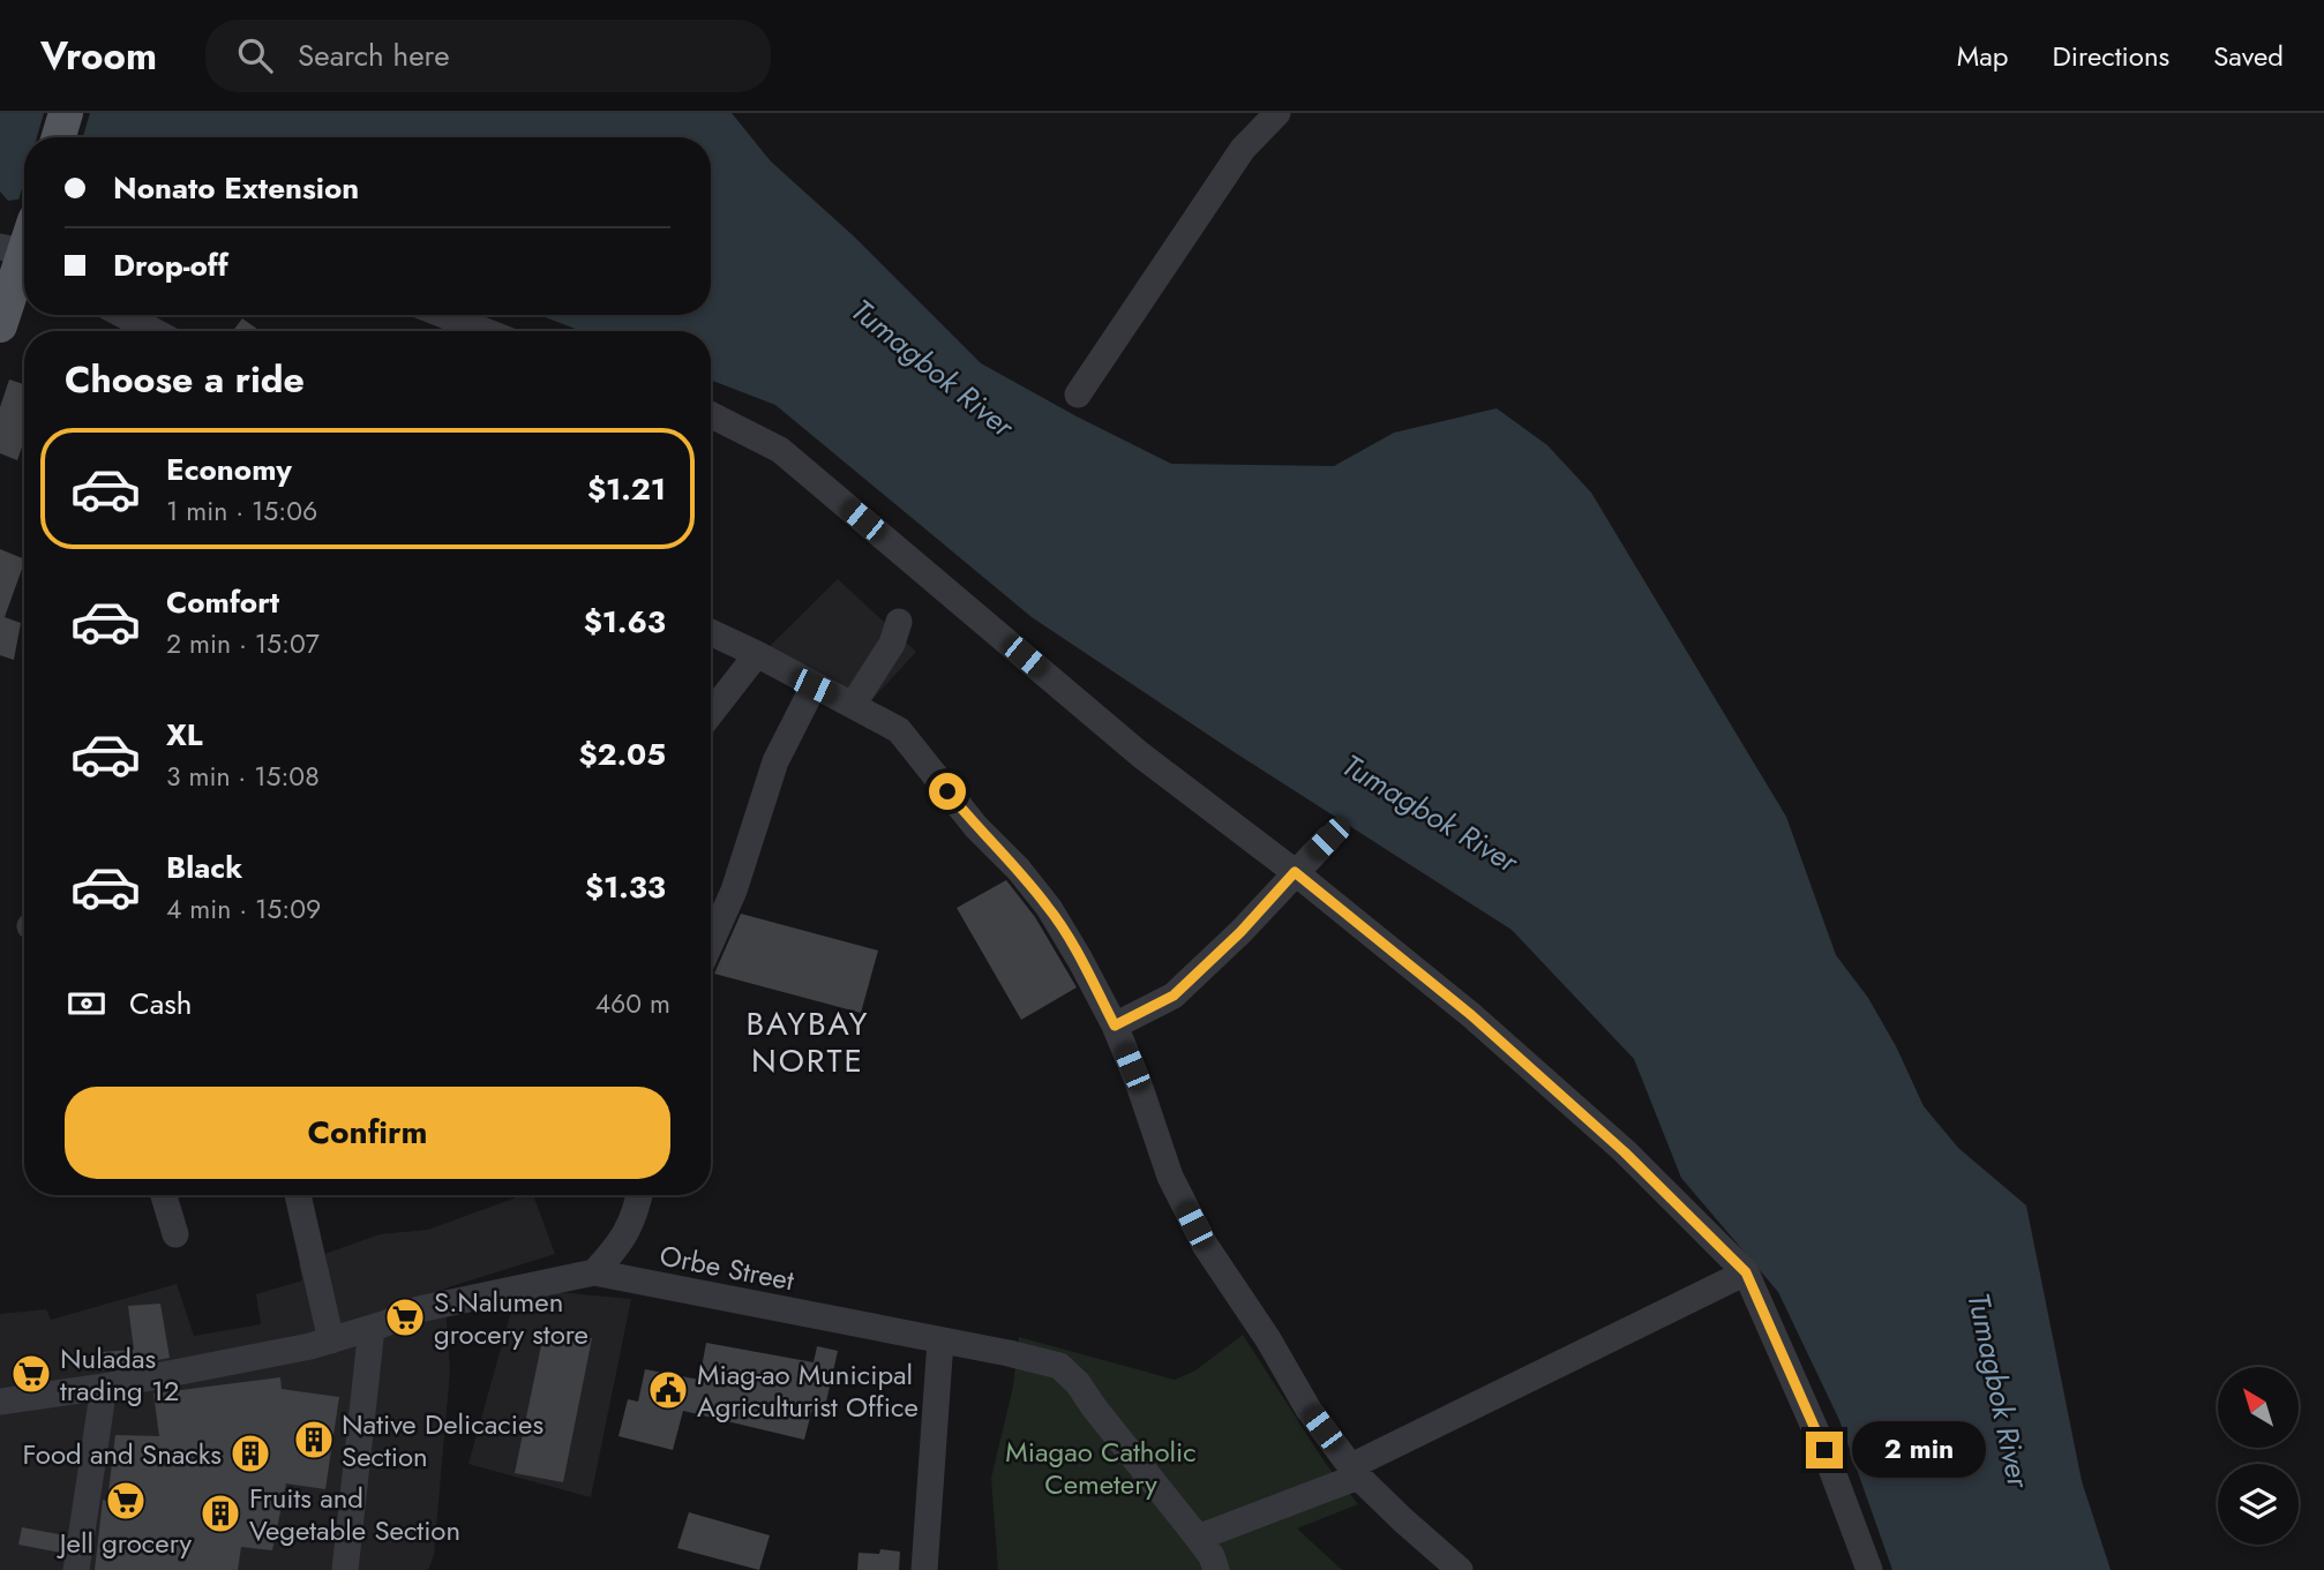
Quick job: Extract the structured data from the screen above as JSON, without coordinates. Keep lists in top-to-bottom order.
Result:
{
  "streets": {
    "street": ["Orbe Street"]
  },
  "districts": ["BAYBAY NORTE"],
  "water": ["Tumagbok River"],
  "parks": ["Miagao Catholic Cemetery"],
  "places": {
    "supermarket": ["S.Nalumen grocery store", "Nuladas trading 12", "Jell grocery"],
    "public building": ["Miag-ao Municipal Agriculturist Office"],
    "building": ["Native Delicacies Section", "Food and Snacks", "Fruits and Vegetable Section"]
  },
  "north": "top left",
  "page": {
    "header": "Vroom",
    "search": "Search here",
    "nav": ["Map", "Directions", "Saved"],
    "banner": ["Nonato Extension", "Drop-off"],
    "heading": "Choose a ride",
    "list": [
      {
        "name": "Economy",
        "note": "1 min · 15:06",
        "value": "$1.21"
      },
      {
        "name": "Comfort",
        "note": "2 min · 15:07",
        "value": "$1.63"
      },
      {
        "name": "XL",
        "note": "3 min · 15:08",
        "value": "$2.05"
      },
      {
        "name": "Black",
        "note": "4 min · 15:09",
        "value": "$1.33"
      }
    ],
    "pay": ["Cash", "460 m"],
    "buttons": "Confirm",
    "bubble": "2 min"
  }
}
